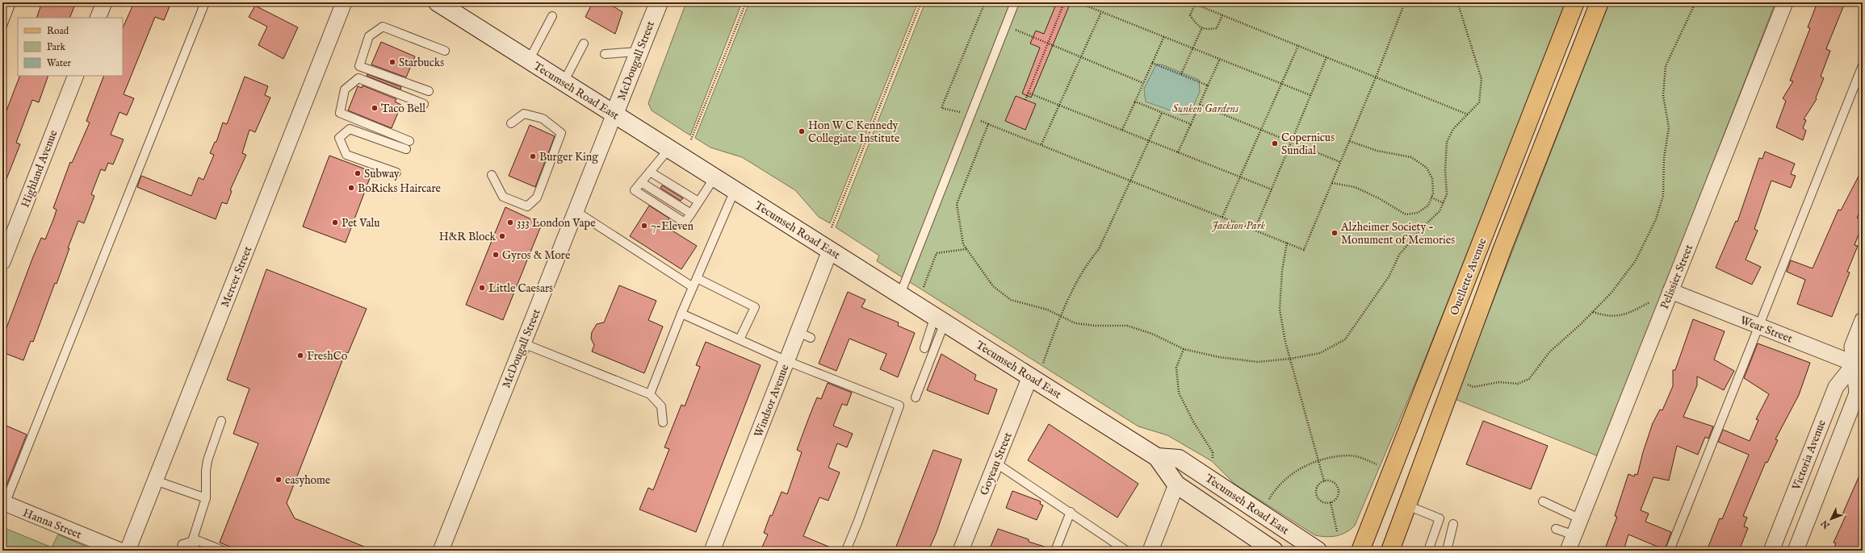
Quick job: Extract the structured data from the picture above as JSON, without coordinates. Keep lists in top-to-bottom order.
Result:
{
  "streets": {
    "main road": ["McDougall Street", "Tecumseh Road East", "Ouellette Avenue"],
    "street": [
      "Highland Avenue",
      "Mercer Street",
      "Pelissier Street",
      "Wear Street",
      "Windsor Avenue",
      "Victoria Avenue",
      "Goyeau Street",
      "Hanna Street"
    ]
  },
  "crossings": [
    ["McDougall Street", "Tecumseh Road East"],
    ["Tecumseh Road East", "Windsor Avenue"],
    ["Tecumseh Road East", "Goyeau Street"],
    ["Pelissier Street", "Wear Street"],
    ["Wear Street", "Victoria Avenue"]
  ],
  "parks": ["Sunken Gardens", "Jackson Park"],
  "places": [
    "Starbucks",
    "Taco Bell",
    "Hon W C Kennedy Collegiate Institute",
    "Copernicus Sundial",
    "Burger King",
    "Subway",
    "BoRicks Haircare",
    "Pet Valu",
    "333 London Vape",
    "7-Eleven",
    "Alzheimer Society - Monument of Memories",
    "H&R Block",
    "Gyros & More",
    "Little Caesars",
    "FreshCo",
    "easyhome"
  ],
  "legend": ["Road", "Park", "Water"],
  "north": "bottom left"
}
